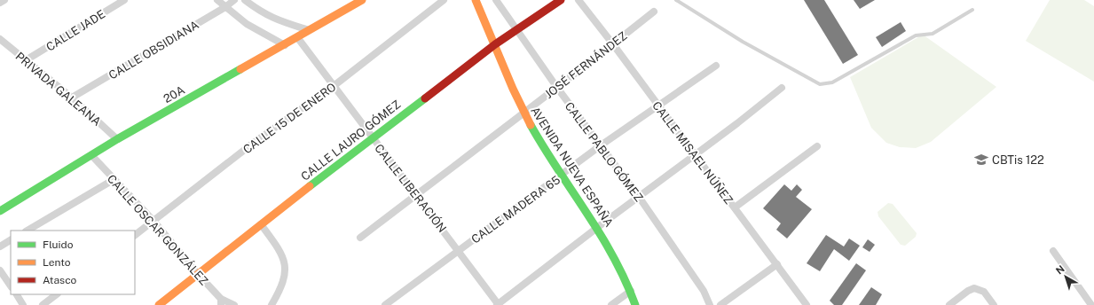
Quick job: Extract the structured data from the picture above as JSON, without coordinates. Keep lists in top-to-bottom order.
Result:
{
  "streets": {
    "street": [
      "CALLE JADE",
      "CALLE OBSIDIANA",
      "JOSÉ FERNÁNDEZ",
      "PRIVADA GALEANA",
      "20A",
      "CALLE 15 DE ENERO",
      "CALLE LAURO GÓMEZ",
      "CALLE PABLO GÓMEZ",
      "CALLE MISAEL NÚÑEZ",
      "AVENIDA NUEVA ESPAÑA",
      "CALLE LIBERACIÓN",
      "CALLE MADERA 65",
      "CALLE OSCAR GONZÁLEZ"
    ]
  },
  "crossings": [
    ["CALLE JADE", "PRIVADA GALEANA"],
    ["CALLE OBSIDIANA", "PRIVADA GALEANA"],
    ["JOSÉ FERNÁNDEZ", "CALLE PABLO GÓMEZ"],
    ["JOSÉ FERNÁNDEZ", "CALLE MISAEL NÚÑEZ"],
    ["JOSÉ FERNÁNDEZ", "AVENIDA NUEVA ESPAÑA"],
    ["JOSÉ FERNÁNDEZ", "CALLE LIBERACIÓN"],
    ["PRIVADA GALEANA", "20A"],
    ["20A", "CALLE LIBERACIÓN"],
    ["20A", "CALLE OSCAR GONZÁLEZ"],
    ["CALLE 15 DE ENERO", "CALLE LIBERACIÓN"],
    ["CALLE 15 DE ENERO", "CALLE OSCAR GONZÁLEZ"],
    ["CALLE LAURO GÓMEZ", "CALLE PABLO GÓMEZ"],
    ["CALLE LAURO GÓMEZ", "AVENIDA NUEVA ESPAÑA"],
    ["CALLE LAURO GÓMEZ", "CALLE LIBERACIÓN"],
    ["CALLE LAURO GÓMEZ", "CALLE OSCAR GONZÁLEZ"],
    ["CALLE PABLO GÓMEZ", "CALLE MADERA 65"],
    ["CALLE MISAEL NÚÑEZ", "CALLE MADERA 65"],
    ["AVENIDA NUEVA ESPAÑA", "CALLE MADERA 65"],
    ["CALLE LIBERACIÓN", "CALLE MADERA 65"]
  ],
  "places": {
    "school or university": ["CBTis 122"]
  },
  "legend": ["Fluido", "Lento", "Atasco"],
  "north": "top left"
}
